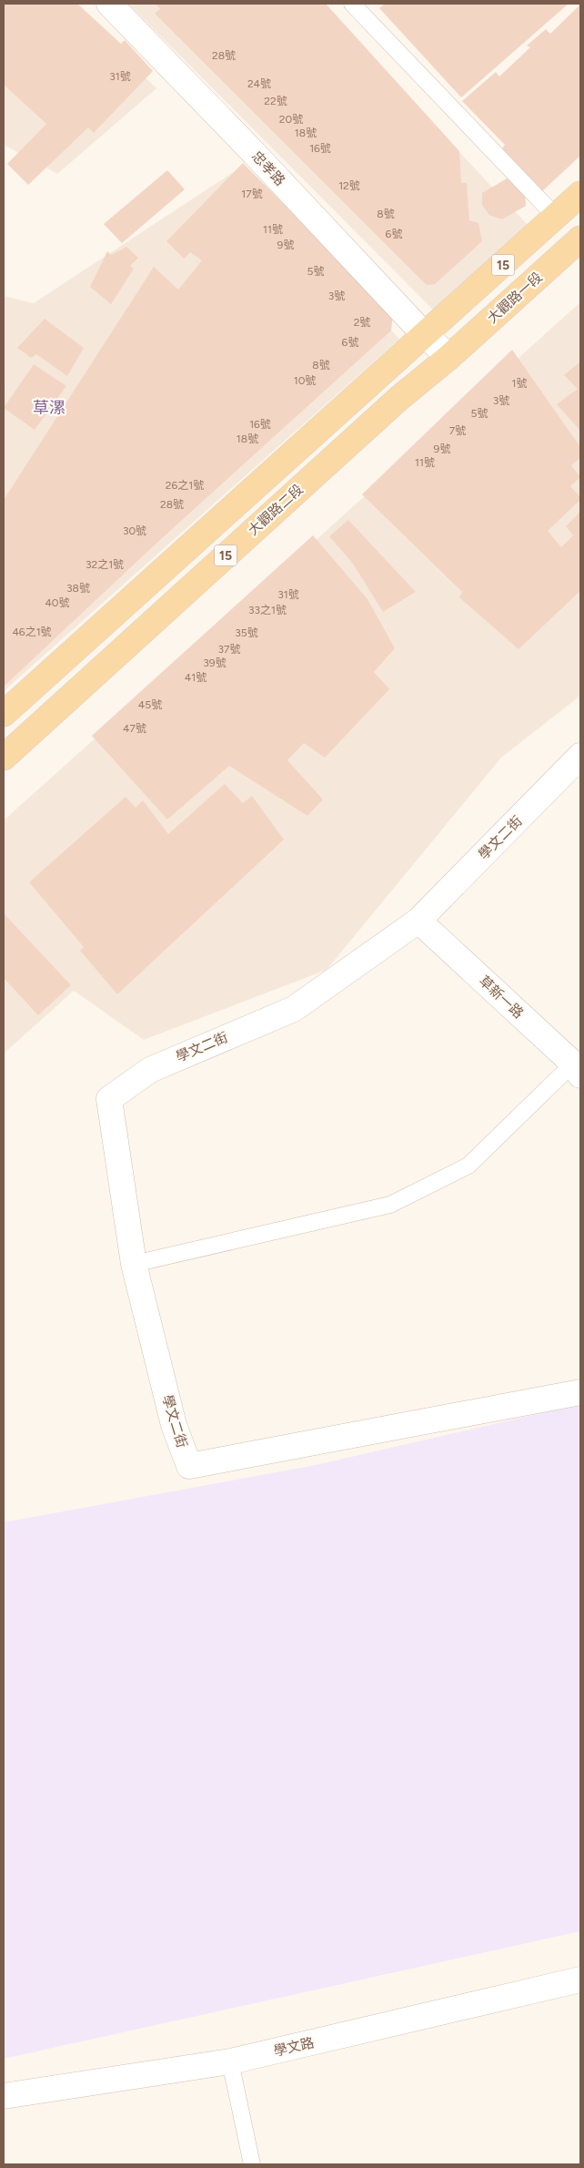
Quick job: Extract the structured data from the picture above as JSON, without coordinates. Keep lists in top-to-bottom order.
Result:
{
  "streets": {
    "main road": ["15", "大觀路一段", "大觀路二段"],
    "street": [
      "忠孝路",
      "學文二街",
      "草新一路",
      "學文路"
    ]
  },
  "crossings": [
    ["忠孝路", "15"],
    ["忠孝路", "大觀路一段"],
    ["忠孝路", "大觀路二段"],
    ["大觀路一段", "大觀路二段"],
    ["學文二街", "草新一路"]
  ],
  "districts": ["草漯"],
  "house_numbers": [
    "28號",
    "31號",
    "24號",
    "22號",
    "20號",
    "18號",
    "16號",
    "12號",
    "17號",
    "8號",
    "11號",
    "6號",
    "9號",
    "5號",
    "3號",
    "2號",
    "6號",
    "8號",
    "10號",
    "1號",
    "3號",
    "5號",
    "16號",
    "7號",
    "18號",
    "9號",
    "11號",
    "26之1號",
    "28號",
    "30號",
    "32之1號",
    "38號",
    "31號",
    "40號",
    "33之1號",
    "46之1號",
    "35號",
    "37號",
    "39號",
    "41號",
    "45號",
    "47號"
  ]
}
